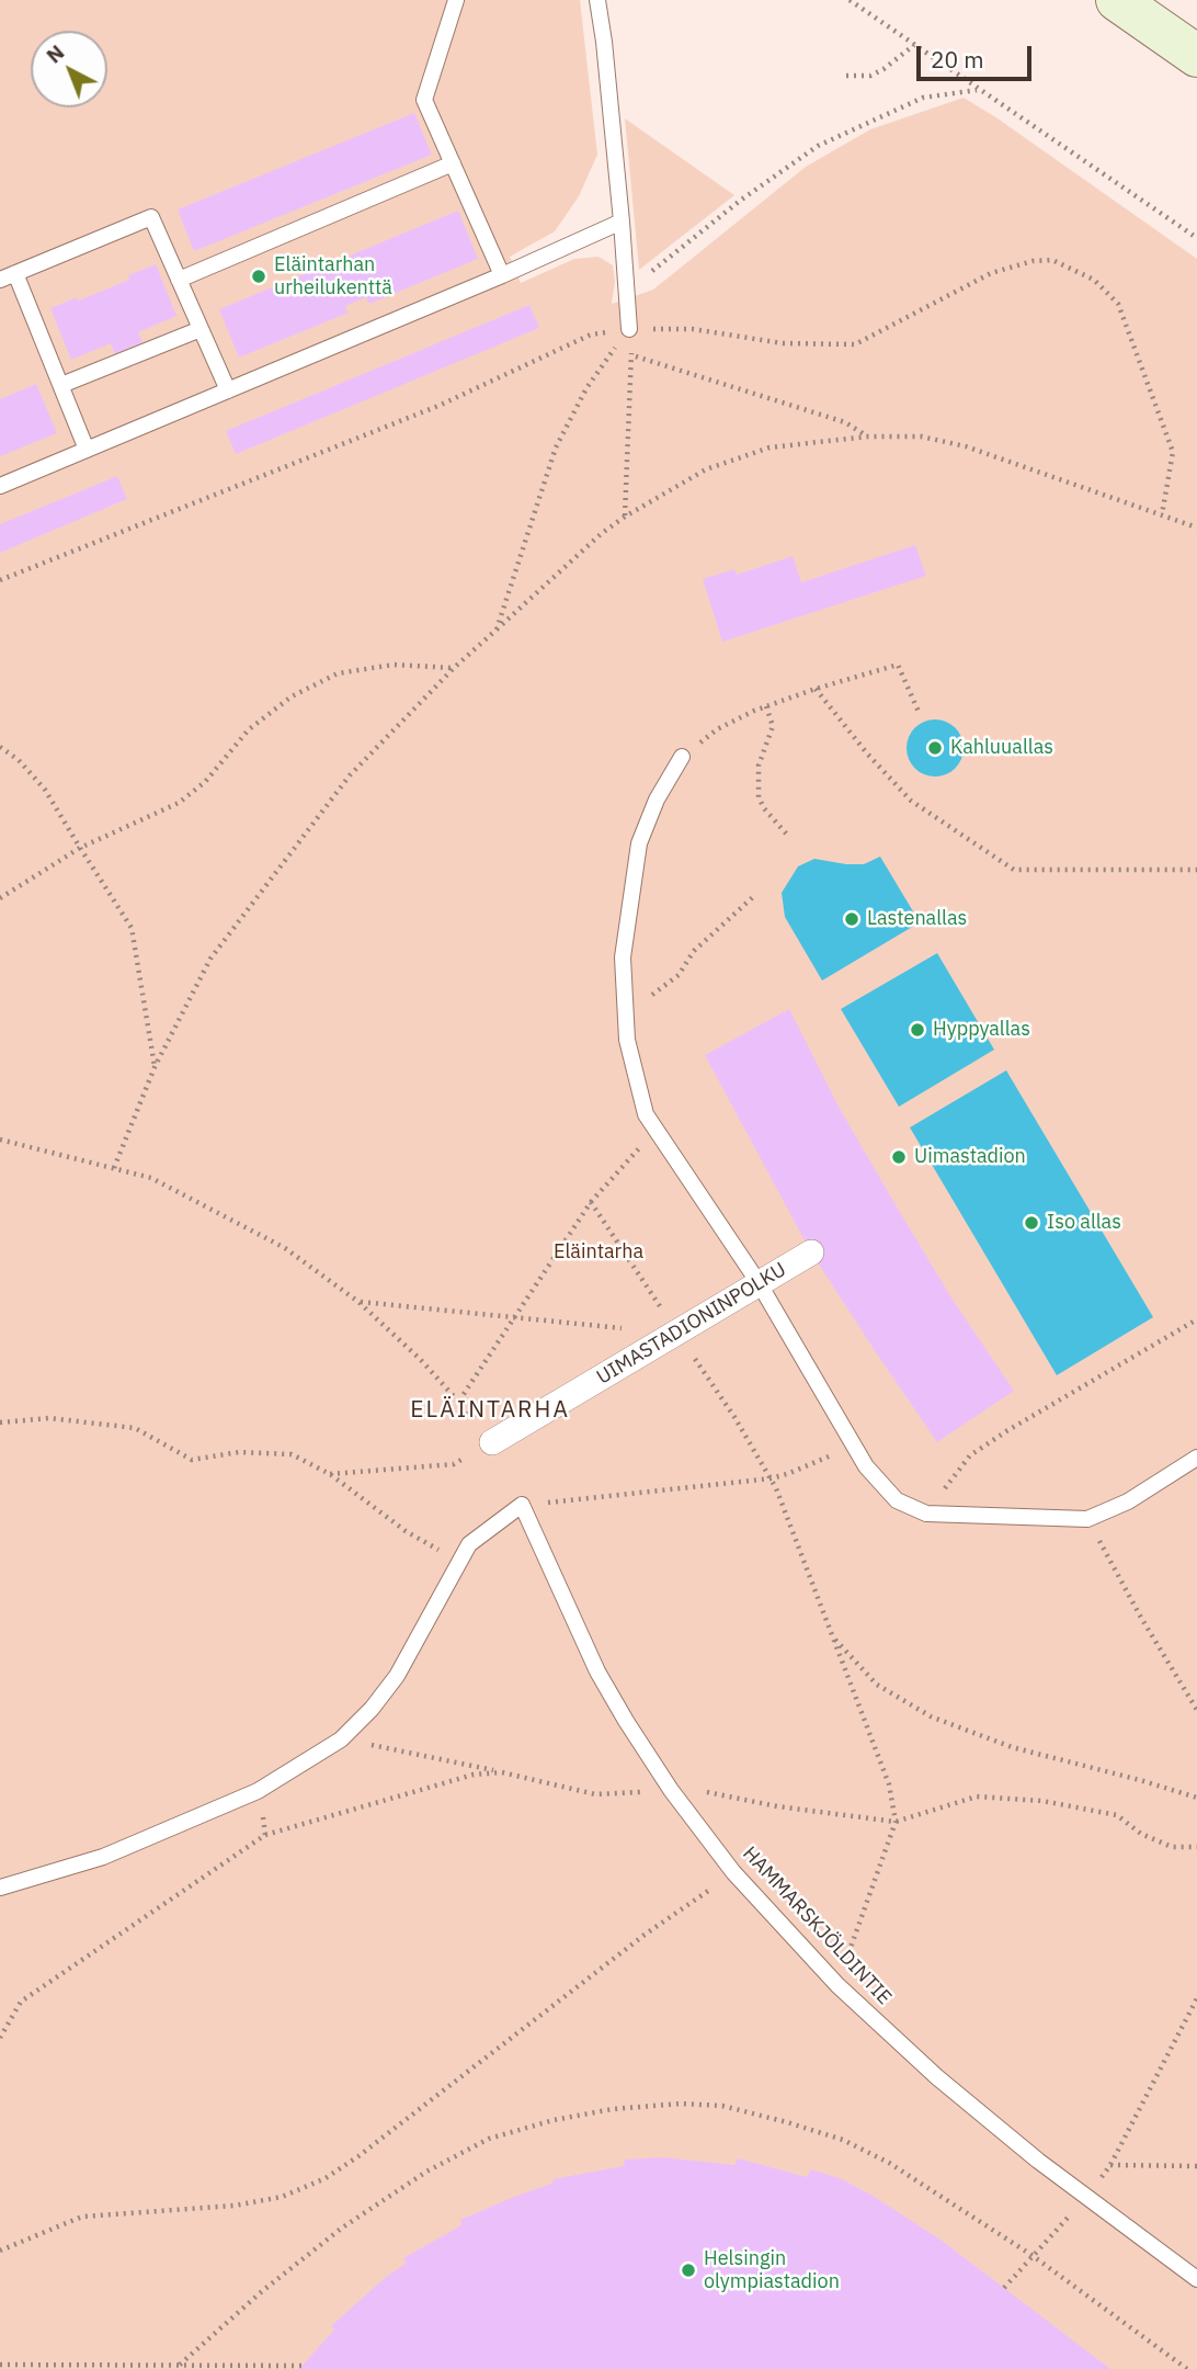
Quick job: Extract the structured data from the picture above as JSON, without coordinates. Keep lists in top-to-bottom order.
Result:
{
  "streets": {
    "street": ["UIMASTADIONINPOLKU"],
    "lane": ["HAMMARSKJÖLDINTIE"]
  },
  "districts": ["ELÄINTARHA"],
  "parks": ["Eläintarha"],
  "places": [
    "Eläintarhan urheilukenttä",
    "Kahluuallas",
    "Lastenallas",
    "Hyppyallas",
    "Uimastadion",
    "Iso allas",
    "Helsingin olympiastadion"
  ],
  "scale_bar": "20 m",
  "north": "top left"
}
